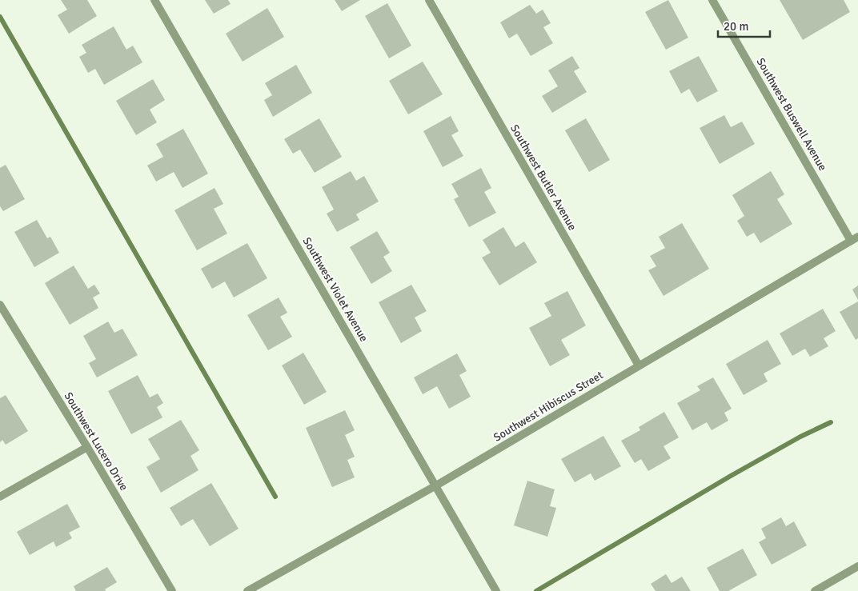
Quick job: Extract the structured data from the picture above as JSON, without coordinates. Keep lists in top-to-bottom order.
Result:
{
  "streets": {
    "street": [
      "Southwest Buswell Avenue",
      "Southwest Butler Avenue",
      "Southwest Violet Avenue",
      "Southwest Hibiscus Street",
      "Southwest Lucero Drive"
    ]
  },
  "crossings": [
    ["Southwest Buswell Avenue", "Southwest Hibiscus Street"],
    ["Southwest Butler Avenue", "Southwest Hibiscus Street"],
    ["Southwest Violet Avenue", "Southwest Hibiscus Street"]
  ],
  "scale_bar": "20 m"
}
